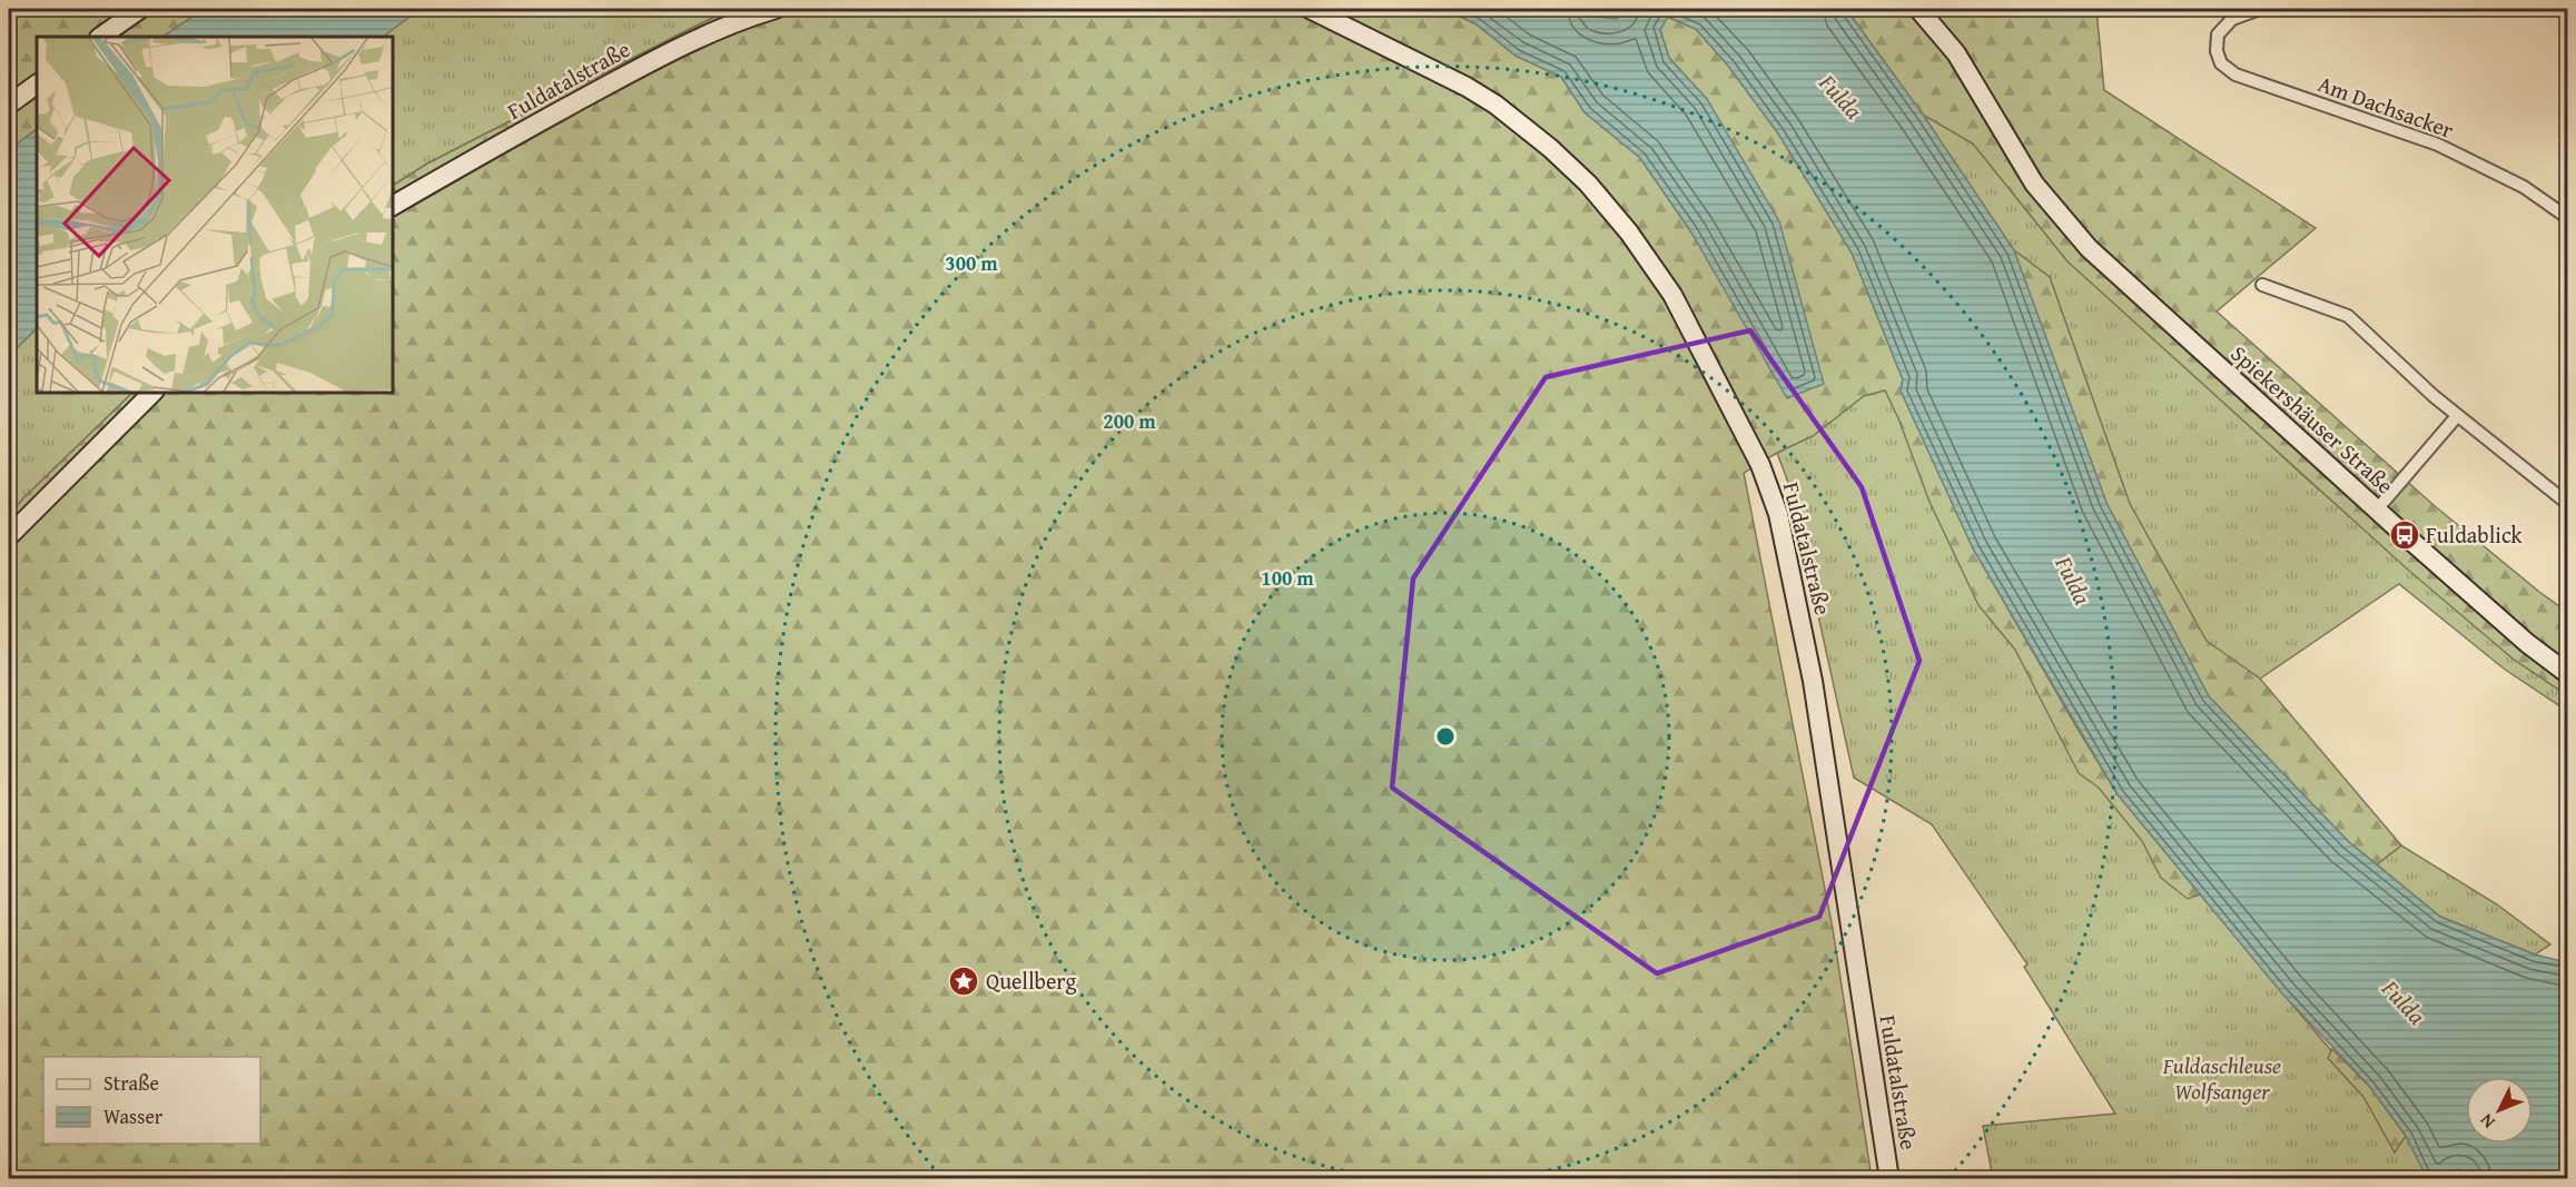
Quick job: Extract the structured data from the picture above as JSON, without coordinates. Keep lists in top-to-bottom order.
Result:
{
  "streets": {
    "main road": ["Fuldatalstraße", "Spiekershäuser Straße"],
    "street": ["Am Dachsacker"]
  },
  "water": ["Fulda"],
  "parks": ["Fuldaschleuse Wolfsanger"],
  "places": {
    "bus stop": ["Fuldablick"],
    "place": ["Quellberg"]
  },
  "legend": ["Straße", "Wasser"],
  "north": "bottom left",
  "rings": ["300 m", "200 m", "100 m"]
}
